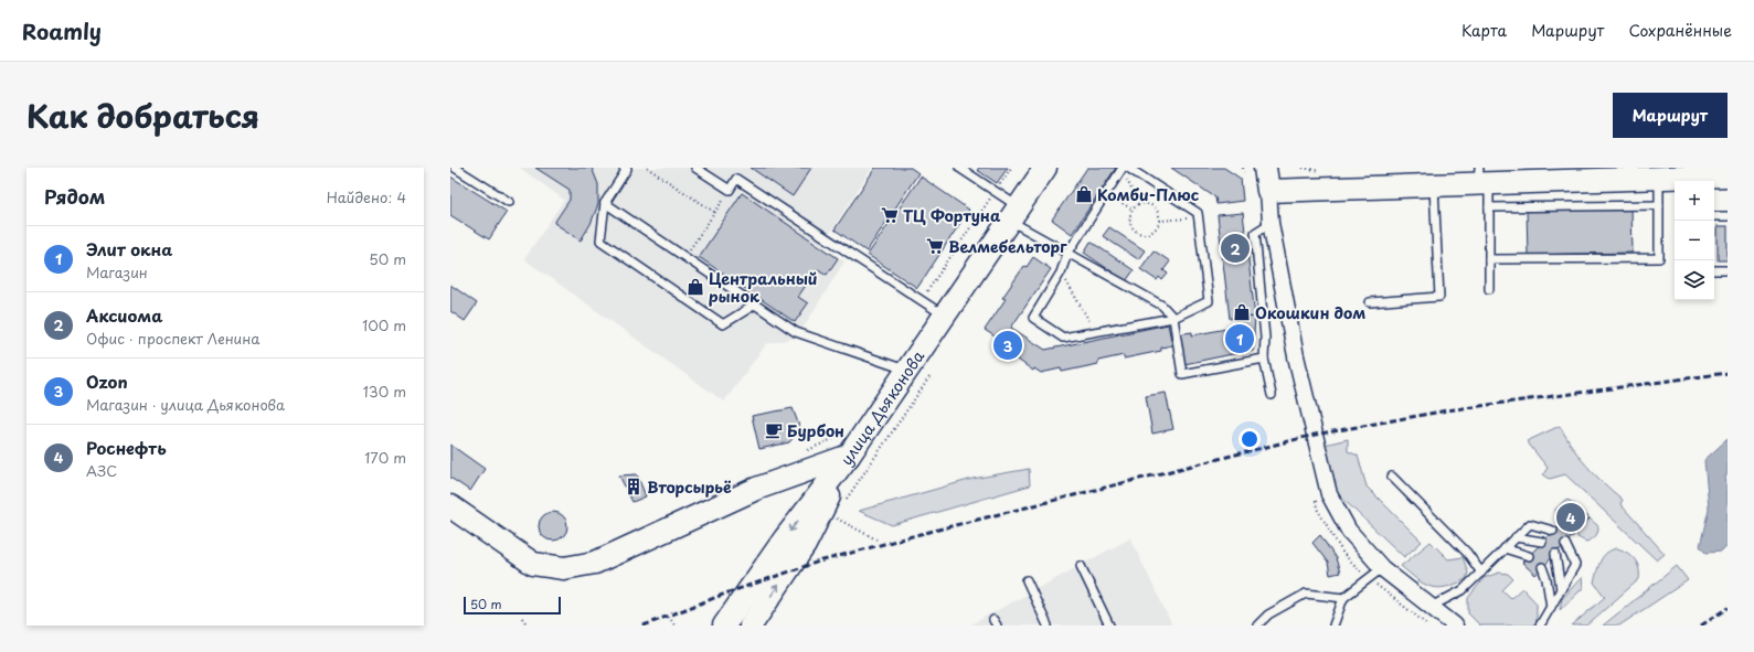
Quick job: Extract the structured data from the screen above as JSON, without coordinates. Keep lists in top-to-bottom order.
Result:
{
  "streets": {
    "main road": ["улица Дьяконова"]
  },
  "places": {
    "shop": ["Комби-Плюс", "Центральный рынок", "Окошкин дом"],
    "supermarket": ["ТЦ Фортуна", "Велмебельторг"],
    "cafe": ["Бурбон"],
    "building": ["Вторсырьё"]
  },
  "scale_bar": "50 m",
  "page": {
    "header": "Roamly",
    "nav": ["Карта", "Маршрут", "Сохранённые"],
    "title": "Как добраться",
    "buttons": "Маршрут",
    "heading": ["Рядом", "Найдено: 4"],
    "map_buttons": ["+", "−"],
    "list": [
      {
        "mark": "1",
        "name": "Элит окна",
        "note": "Магазин",
        "value": "50 m"
      },
      {
        "mark": "2",
        "name": "Аксиома",
        "note": "Офис · проспект Ленина",
        "value": "100 m"
      },
      {
        "mark": "3",
        "name": "Ozon",
        "note": "Магазин · улица Дьяконова",
        "value": "130 m"
      },
      {
        "mark": "4",
        "name": "Роснефть",
        "note": "АЗС",
        "value": "170 m"
      }
    ],
    "pins": [
      "2",
      "1",
      "3",
      "4"
    ],
    "scale": "50 m"
  }
}
